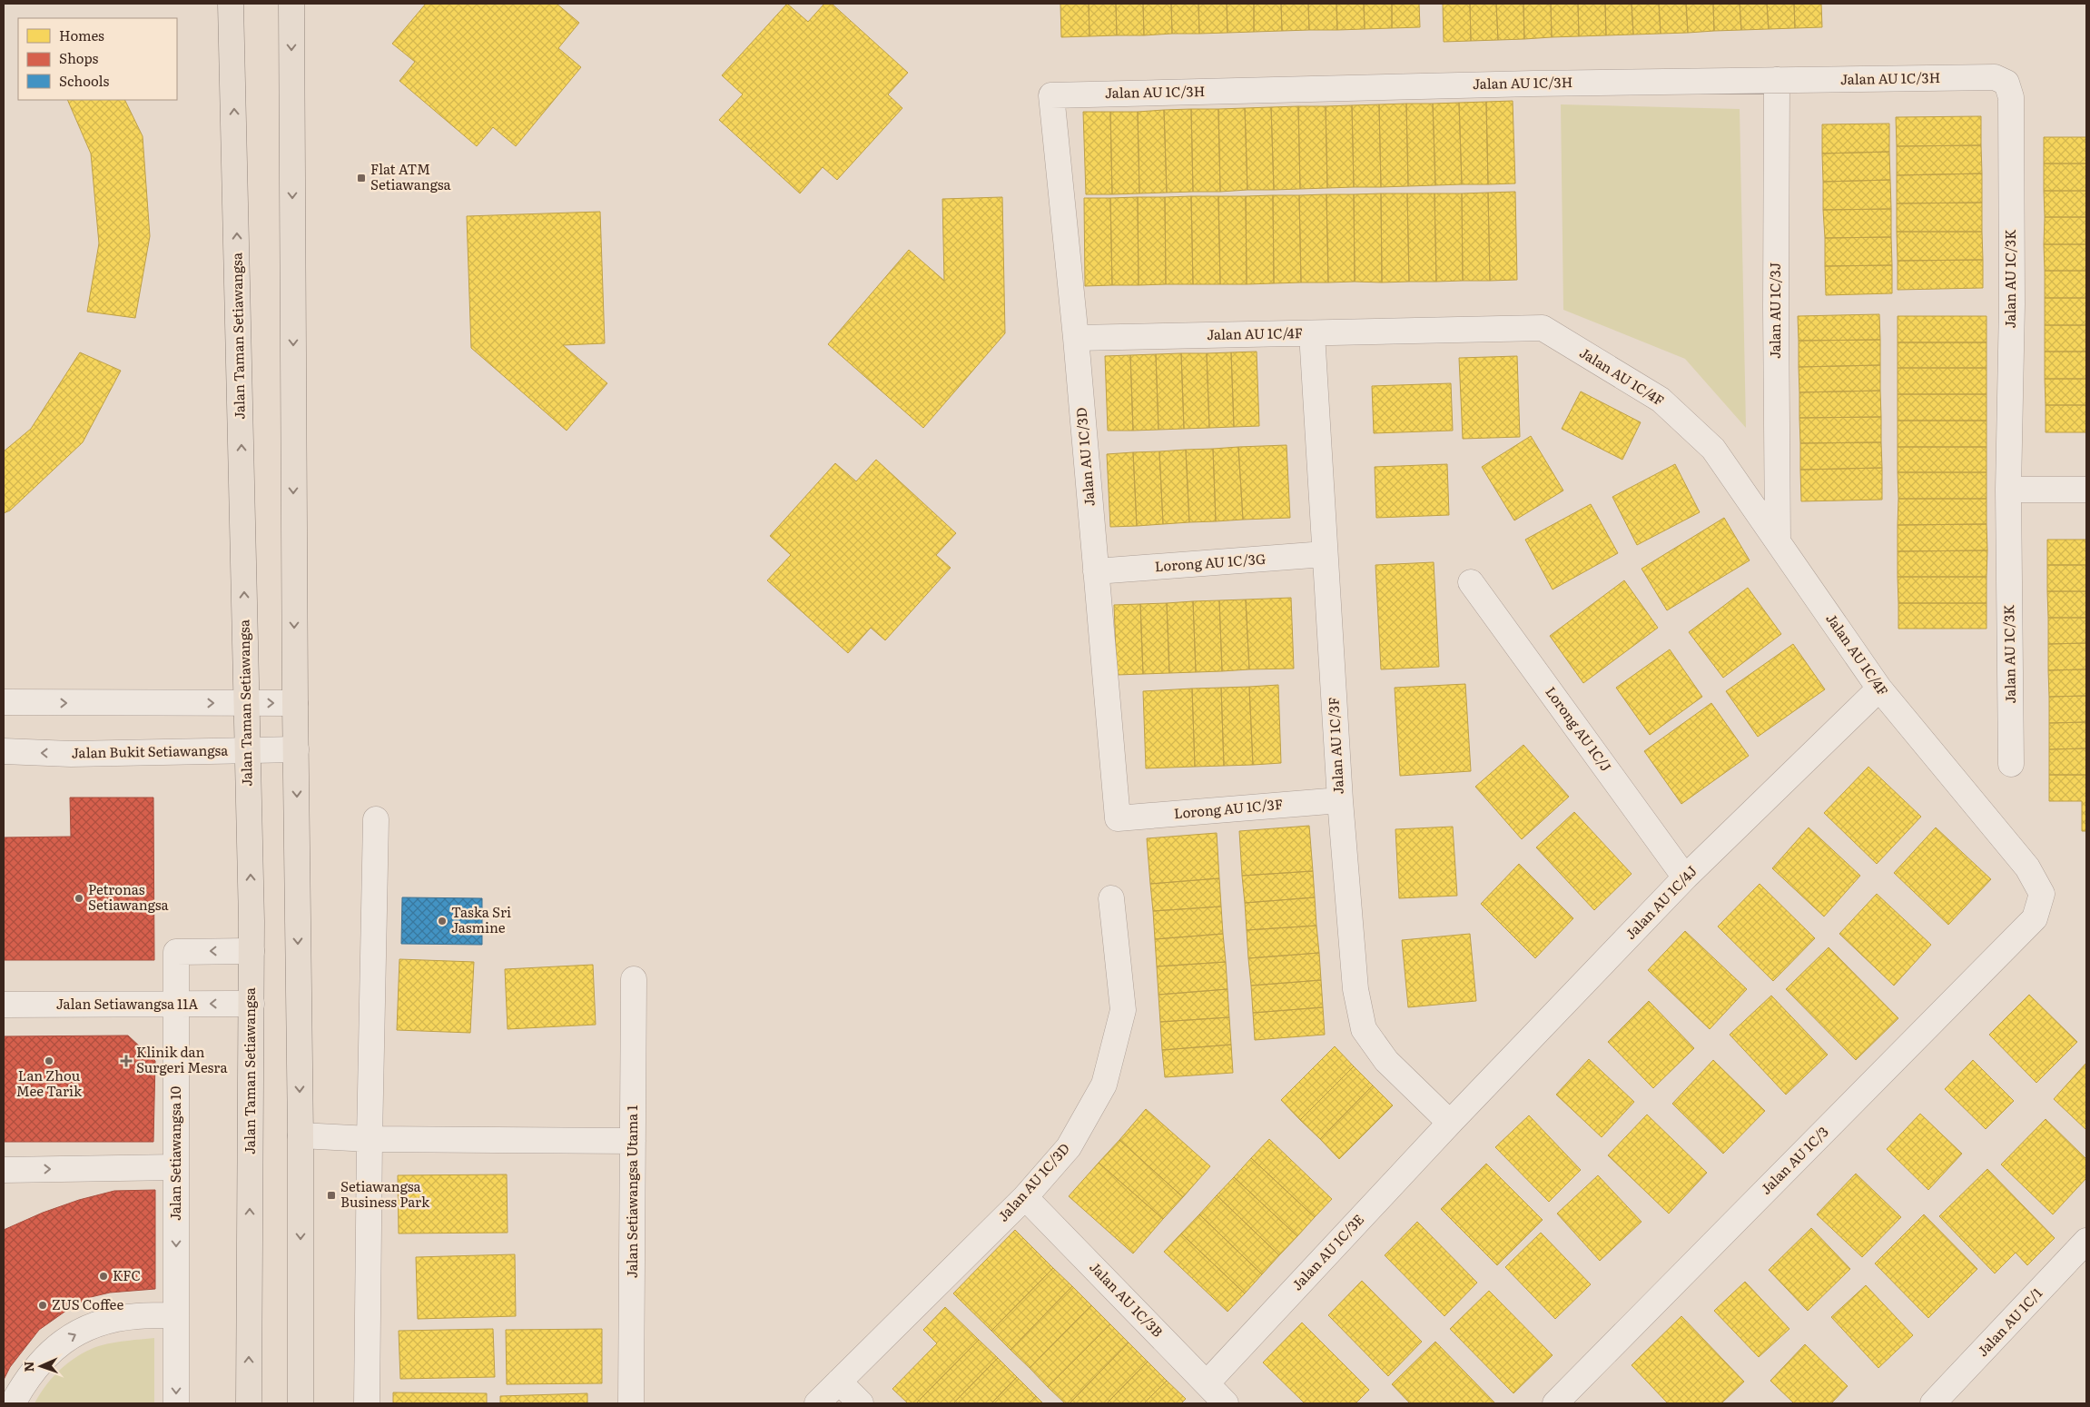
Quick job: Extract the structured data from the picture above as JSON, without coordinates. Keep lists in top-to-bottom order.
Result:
{
  "streets": {
    "main road": ["Jalan Taman Setiawangsa"],
    "street": [
      "Jalan AU 1C/3H",
      "Jalan AU 1C/3K",
      "Jalan AU 1C/3J",
      "Jalan AU 1C/4F",
      "Jalan AU 1C/3D",
      "Lorong AU 1C/3G",
      "Lorong AU 1C/J",
      "Jalan AU 1C/3F",
      "Jalan Bukit Setiawangsa",
      "Lorong AU 1C/3F",
      "Jalan AU 1C/4J",
      "Jalan Setiawangsa 11A",
      "Jalan Setiawangsa 10",
      "Jalan AU 1C/3",
      "Jalan Setiawangsa Utama 1",
      "Jalan AU 1C/3E",
      "Jalan AU 1C/3B",
      "Jalan AU 1C/1"
    ]
  },
  "crossings": [
    ["Jalan AU 1C/3H", "Jalan AU 1C/3K"],
    ["Jalan AU 1C/3H", "Jalan AU 1C/3J"],
    ["Jalan AU 1C/3H", "Jalan AU 1C/3D"],
    ["Jalan AU 1C/3J", "Jalan AU 1C/4F"],
    ["Jalan AU 1C/4F", "Jalan AU 1C/3D"],
    ["Jalan AU 1C/4F", "Jalan AU 1C/3F"],
    ["Jalan AU 1C/4F", "Jalan AU 1C/4J"],
    ["Jalan AU 1C/4F", "Jalan AU 1C/3"],
    ["Jalan Taman Setiawangsa", "Jalan Bukit Setiawangsa"],
    ["Jalan Taman Setiawangsa", "Jalan Setiawangsa 11A"],
    ["Jalan Taman Setiawangsa", "Jalan Setiawangsa 10"],
    ["Jalan AU 1C/3D", "Lorong AU 1C/3G"],
    ["Jalan AU 1C/3D", "Lorong AU 1C/3F"],
    ["Jalan AU 1C/3D", "Jalan AU 1C/3B"],
    ["Lorong AU 1C/3G", "Jalan AU 1C/3F"],
    ["Lorong AU 1C/J", "Jalan AU 1C/4J"],
    ["Jalan AU 1C/3F", "Lorong AU 1C/3F"],
    ["Jalan AU 1C/3F", "Jalan AU 1C/4J"],
    ["Jalan AU 1C/3F", "Jalan AU 1C/3E"],
    ["Jalan AU 1C/4J", "Jalan AU 1C/3E"],
    ["Jalan Setiawangsa 11A", "Jalan Setiawangsa 10"],
    ["Jalan AU 1C/3E", "Jalan AU 1C/3B"]
  ],
  "places": {
    "transit": ["Flat ATM Setiawangsa", "Setiawangsa Business Park"],
    "other": [
      "Petronas Setiawangsa",
      "Taska Sri Jasmine",
      "Lan Zhou Mee Tarik",
      "KFC",
      "ZUS Coffee"
    ],
    "health": ["Klinik dan Surgeri Mesra"]
  },
  "legend": ["Homes", "Shops", "Schools"],
  "north": "left"
}
